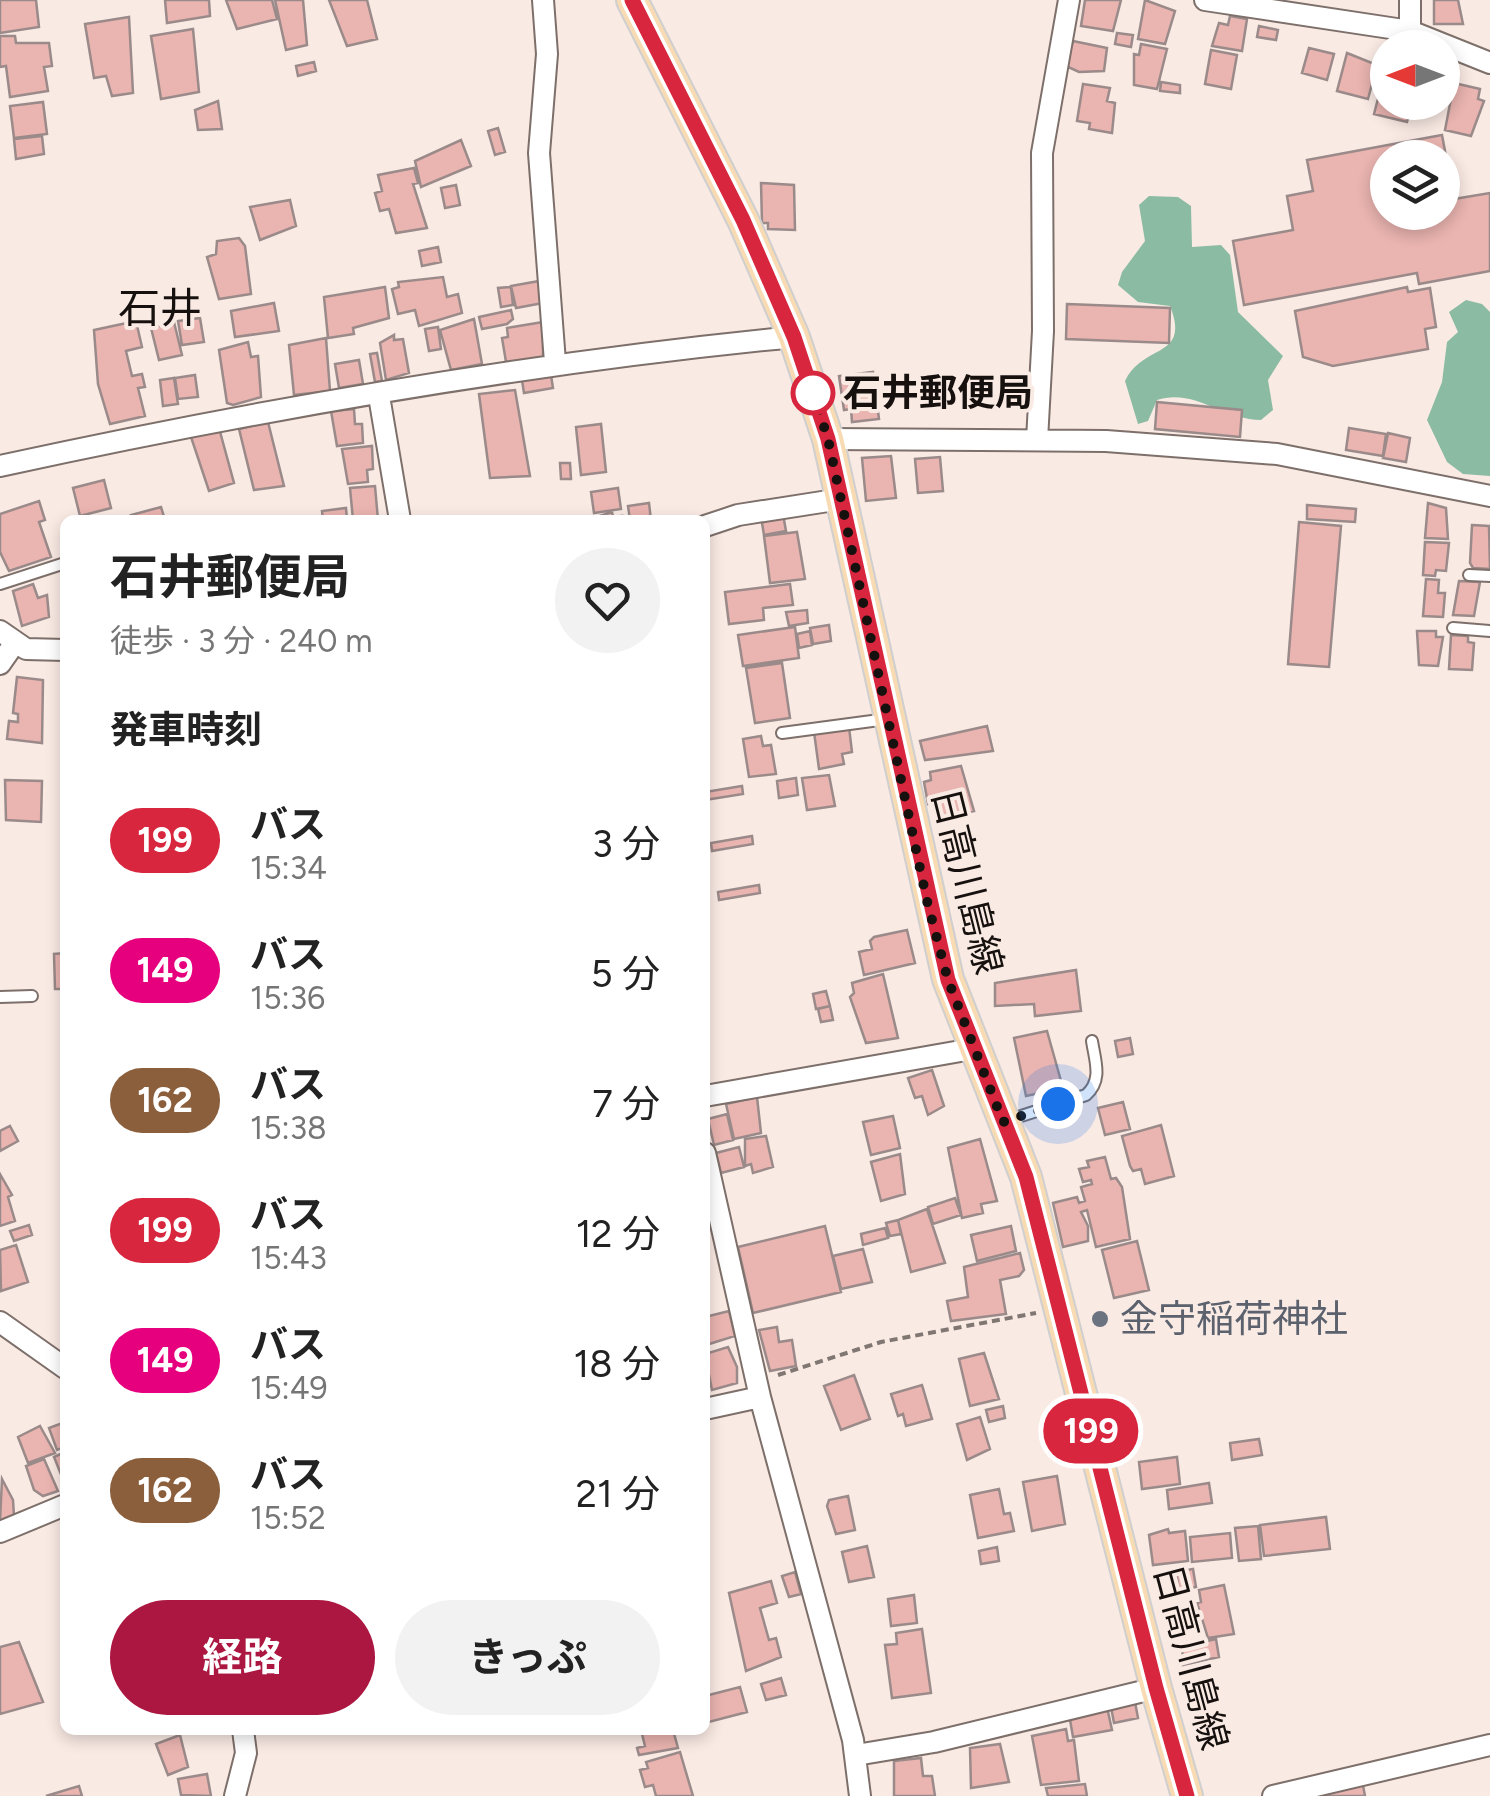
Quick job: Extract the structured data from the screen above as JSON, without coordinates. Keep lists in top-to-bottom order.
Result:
{
  "streets": {
    "main road": ["日高川島線"]
  },
  "districts": ["石井"],
  "places": ["石井郵便局", "金守稲荷神社"],
  "lines": ["bus line 199"],
  "north": "left",
  "page": {
    "on_map": "199",
    "heading": [
      ["石井郵便局", "徒歩 · 3 分 · 240 m"],
      "発車時刻"
    ],
    "list": [
      {
        "mark": "199",
        "name": "バス",
        "note": "15:34",
        "value": "3 分"
      },
      {
        "mark": "149",
        "name": "バス",
        "note": "15:36",
        "value": "5 分"
      },
      {
        "mark": "162",
        "name": "バス",
        "note": "15:38",
        "value": "7 分"
      },
      {
        "mark": "199",
        "name": "バス",
        "note": "15:43",
        "value": "12 分"
      },
      {
        "mark": "149",
        "name": "バス",
        "note": "15:49",
        "value": "18 分"
      },
      {
        "mark": "162",
        "name": "バス",
        "note": "15:52",
        "value": "21 分"
      }
    ],
    "buttons": ["経路", "きっぷ"]
  }
}
